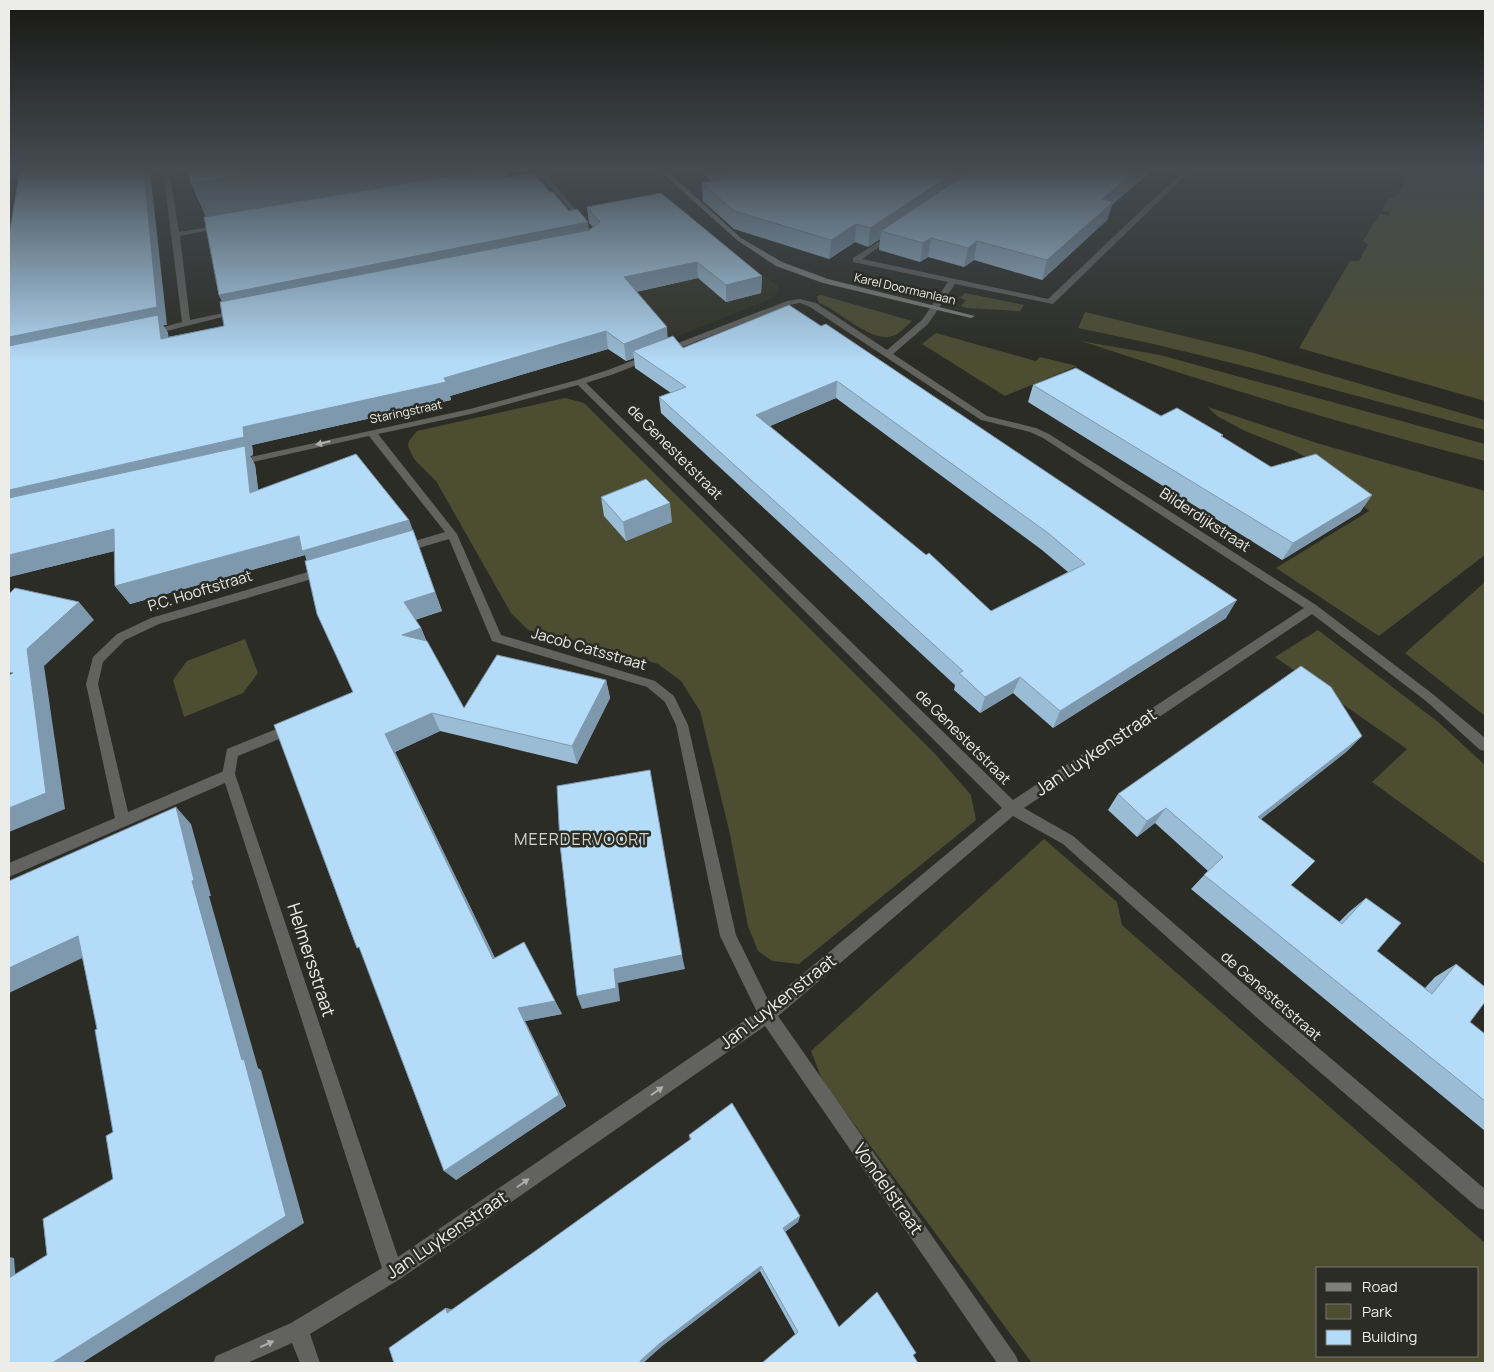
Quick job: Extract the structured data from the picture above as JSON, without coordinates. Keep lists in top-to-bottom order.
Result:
{
  "streets": {
    "street": [
      "Karel Doormanlaan",
      "Staringstraat",
      "de Genestetstraat",
      "Bilderdijkstraat",
      "P.C. Hooftstraat",
      "Jacob Catsstraat",
      "Jan Luykenstraat",
      "Helmersstraat",
      "Vondelstraat"
    ]
  },
  "crossings": [
    ["Staringstraat", "de Genestetstraat"],
    ["Staringstraat", "Bilderdijkstraat"],
    ["Staringstraat", "Jacob Catsstraat"],
    ["de Genestetstraat", "Jan Luykenstraat"],
    ["Bilderdijkstraat", "Jan Luykenstraat"],
    ["Jacob Catsstraat", "Jan Luykenstraat"],
    ["Jacob Catsstraat", "Vondelstraat"],
    ["Jan Luykenstraat", "Helmersstraat"],
    ["Jan Luykenstraat", "Vondelstraat"]
  ],
  "one_way": ["Jan Luykenstraat"],
  "districts": ["MEERDERVOORT"],
  "legend": ["Road", "Park", "Building"]
}
